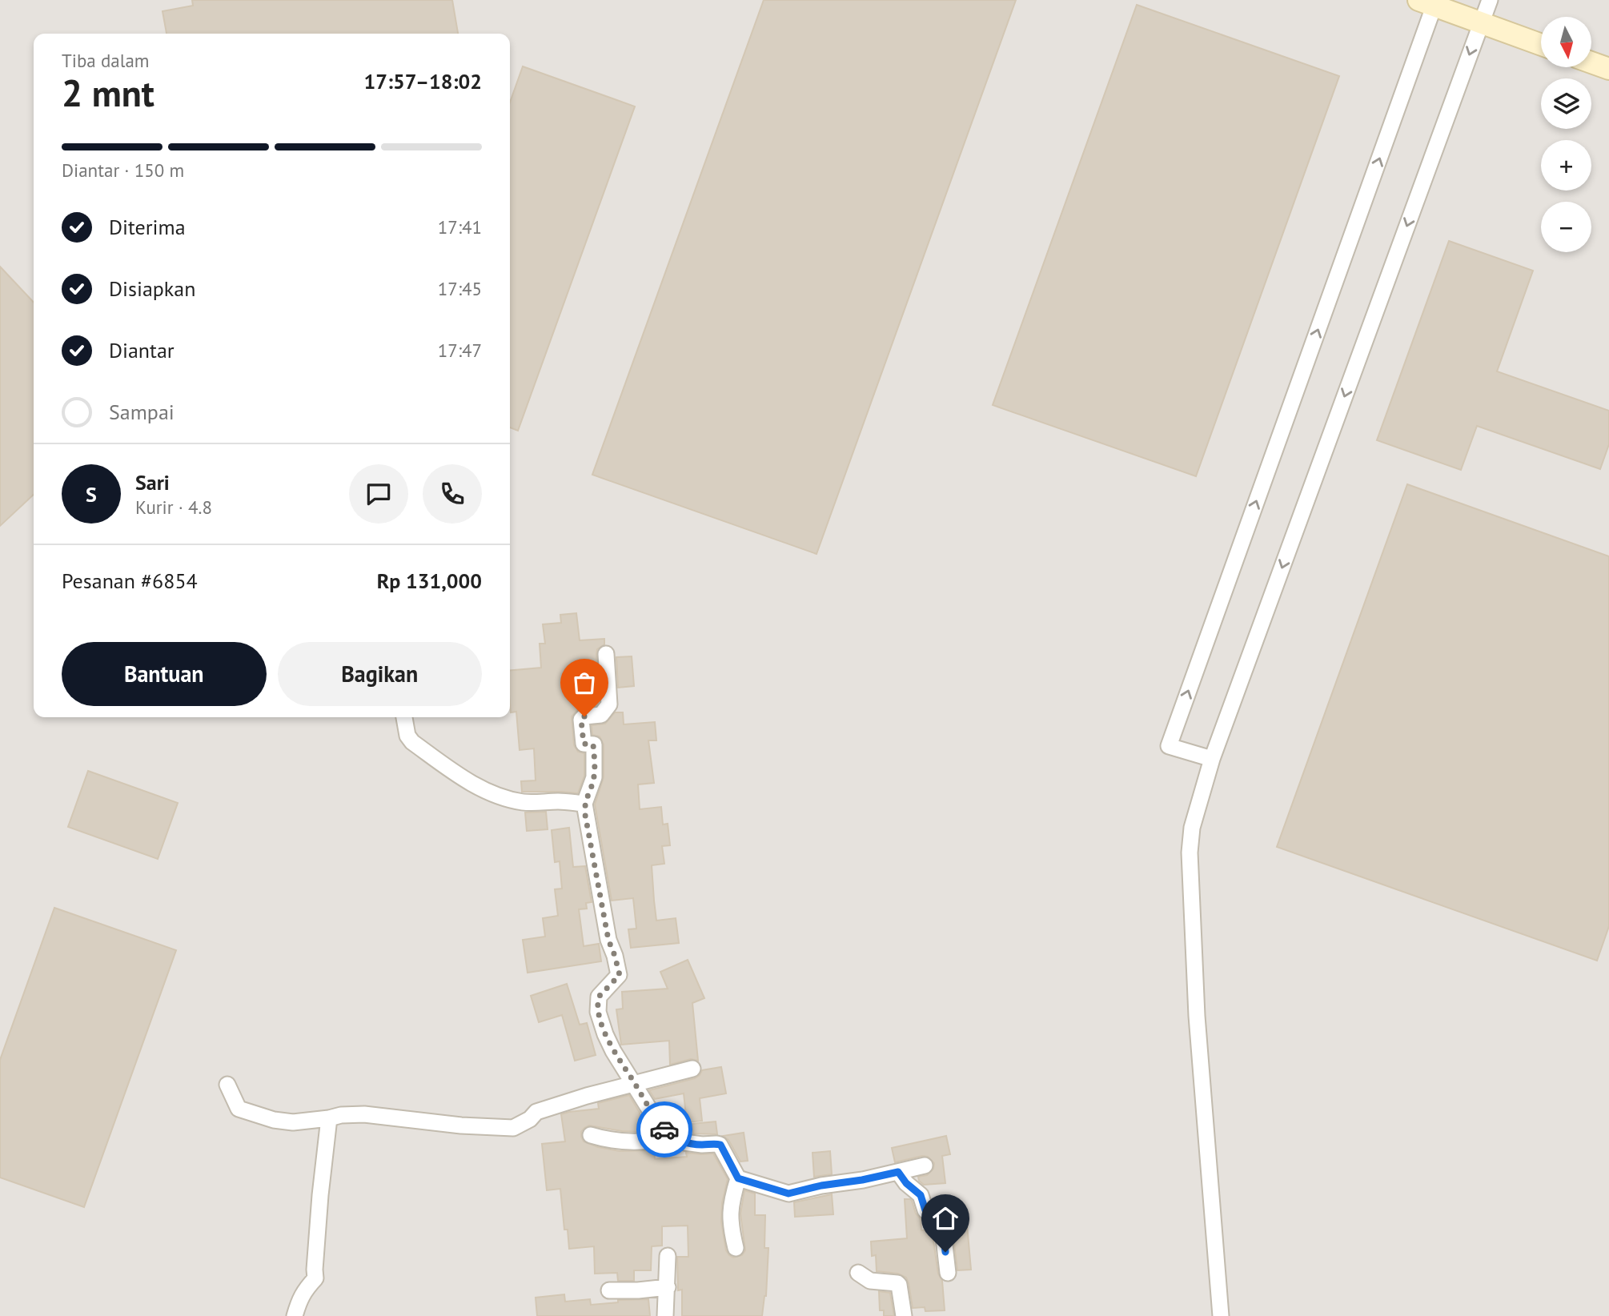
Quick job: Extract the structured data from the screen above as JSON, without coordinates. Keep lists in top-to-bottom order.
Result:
{
  "north": "bottom",
  "page": {
    "map_buttons": ["+", "−"],
    "heading": ["2 mnt", "Tiba dalam", "17:57–18:02"],
    "panel": [
      "Sari",
      "Kurir · 4.8",
      "Pesanan #6854",
      "Rp 131,000"
    ],
    "bar": "Diantar · 150 m",
    "list": [
      ["Diterima", "17:41"],
      ["Disiapkan", "17:45"],
      ["Diantar", "17:47"],
      "Sampai"
    ],
    "round": "S",
    "buttons": ["Bantuan", "Bagikan"]
  }
}
